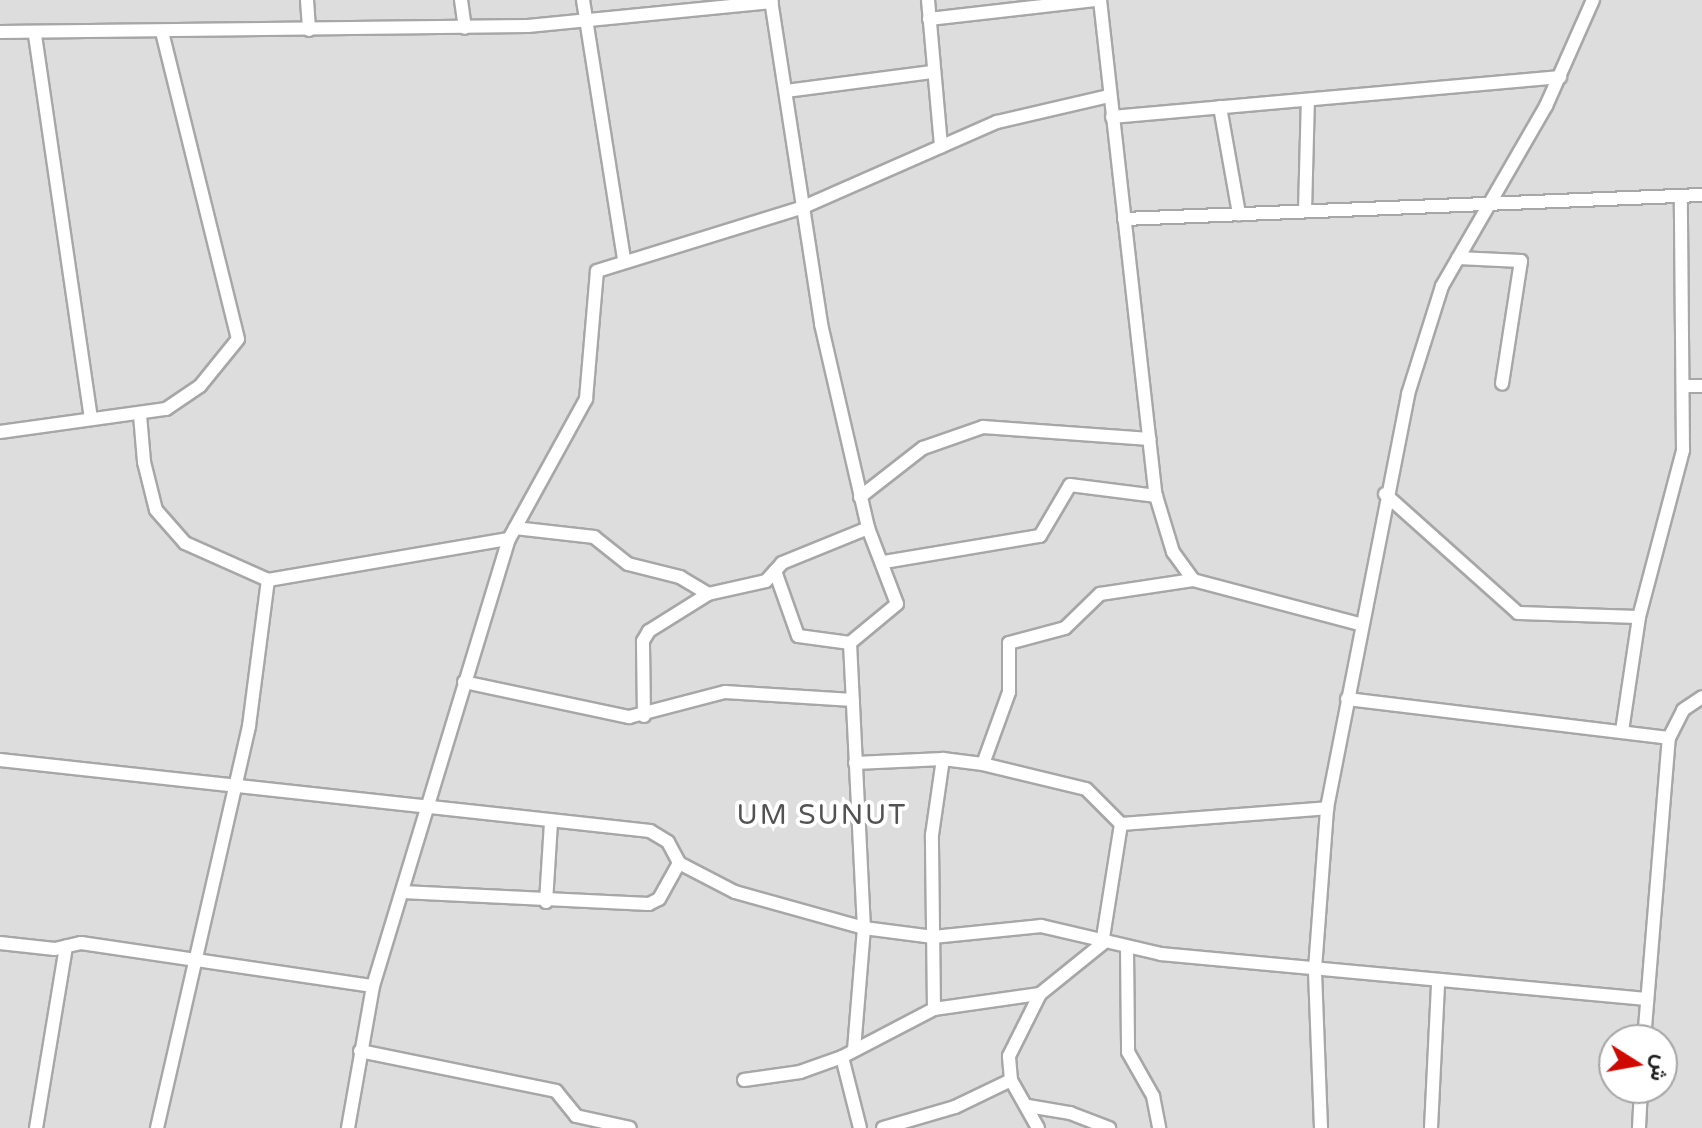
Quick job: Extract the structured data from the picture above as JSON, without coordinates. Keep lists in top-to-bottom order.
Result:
{
  "districts": ["UM SUNUT"],
  "north": "right"
}
